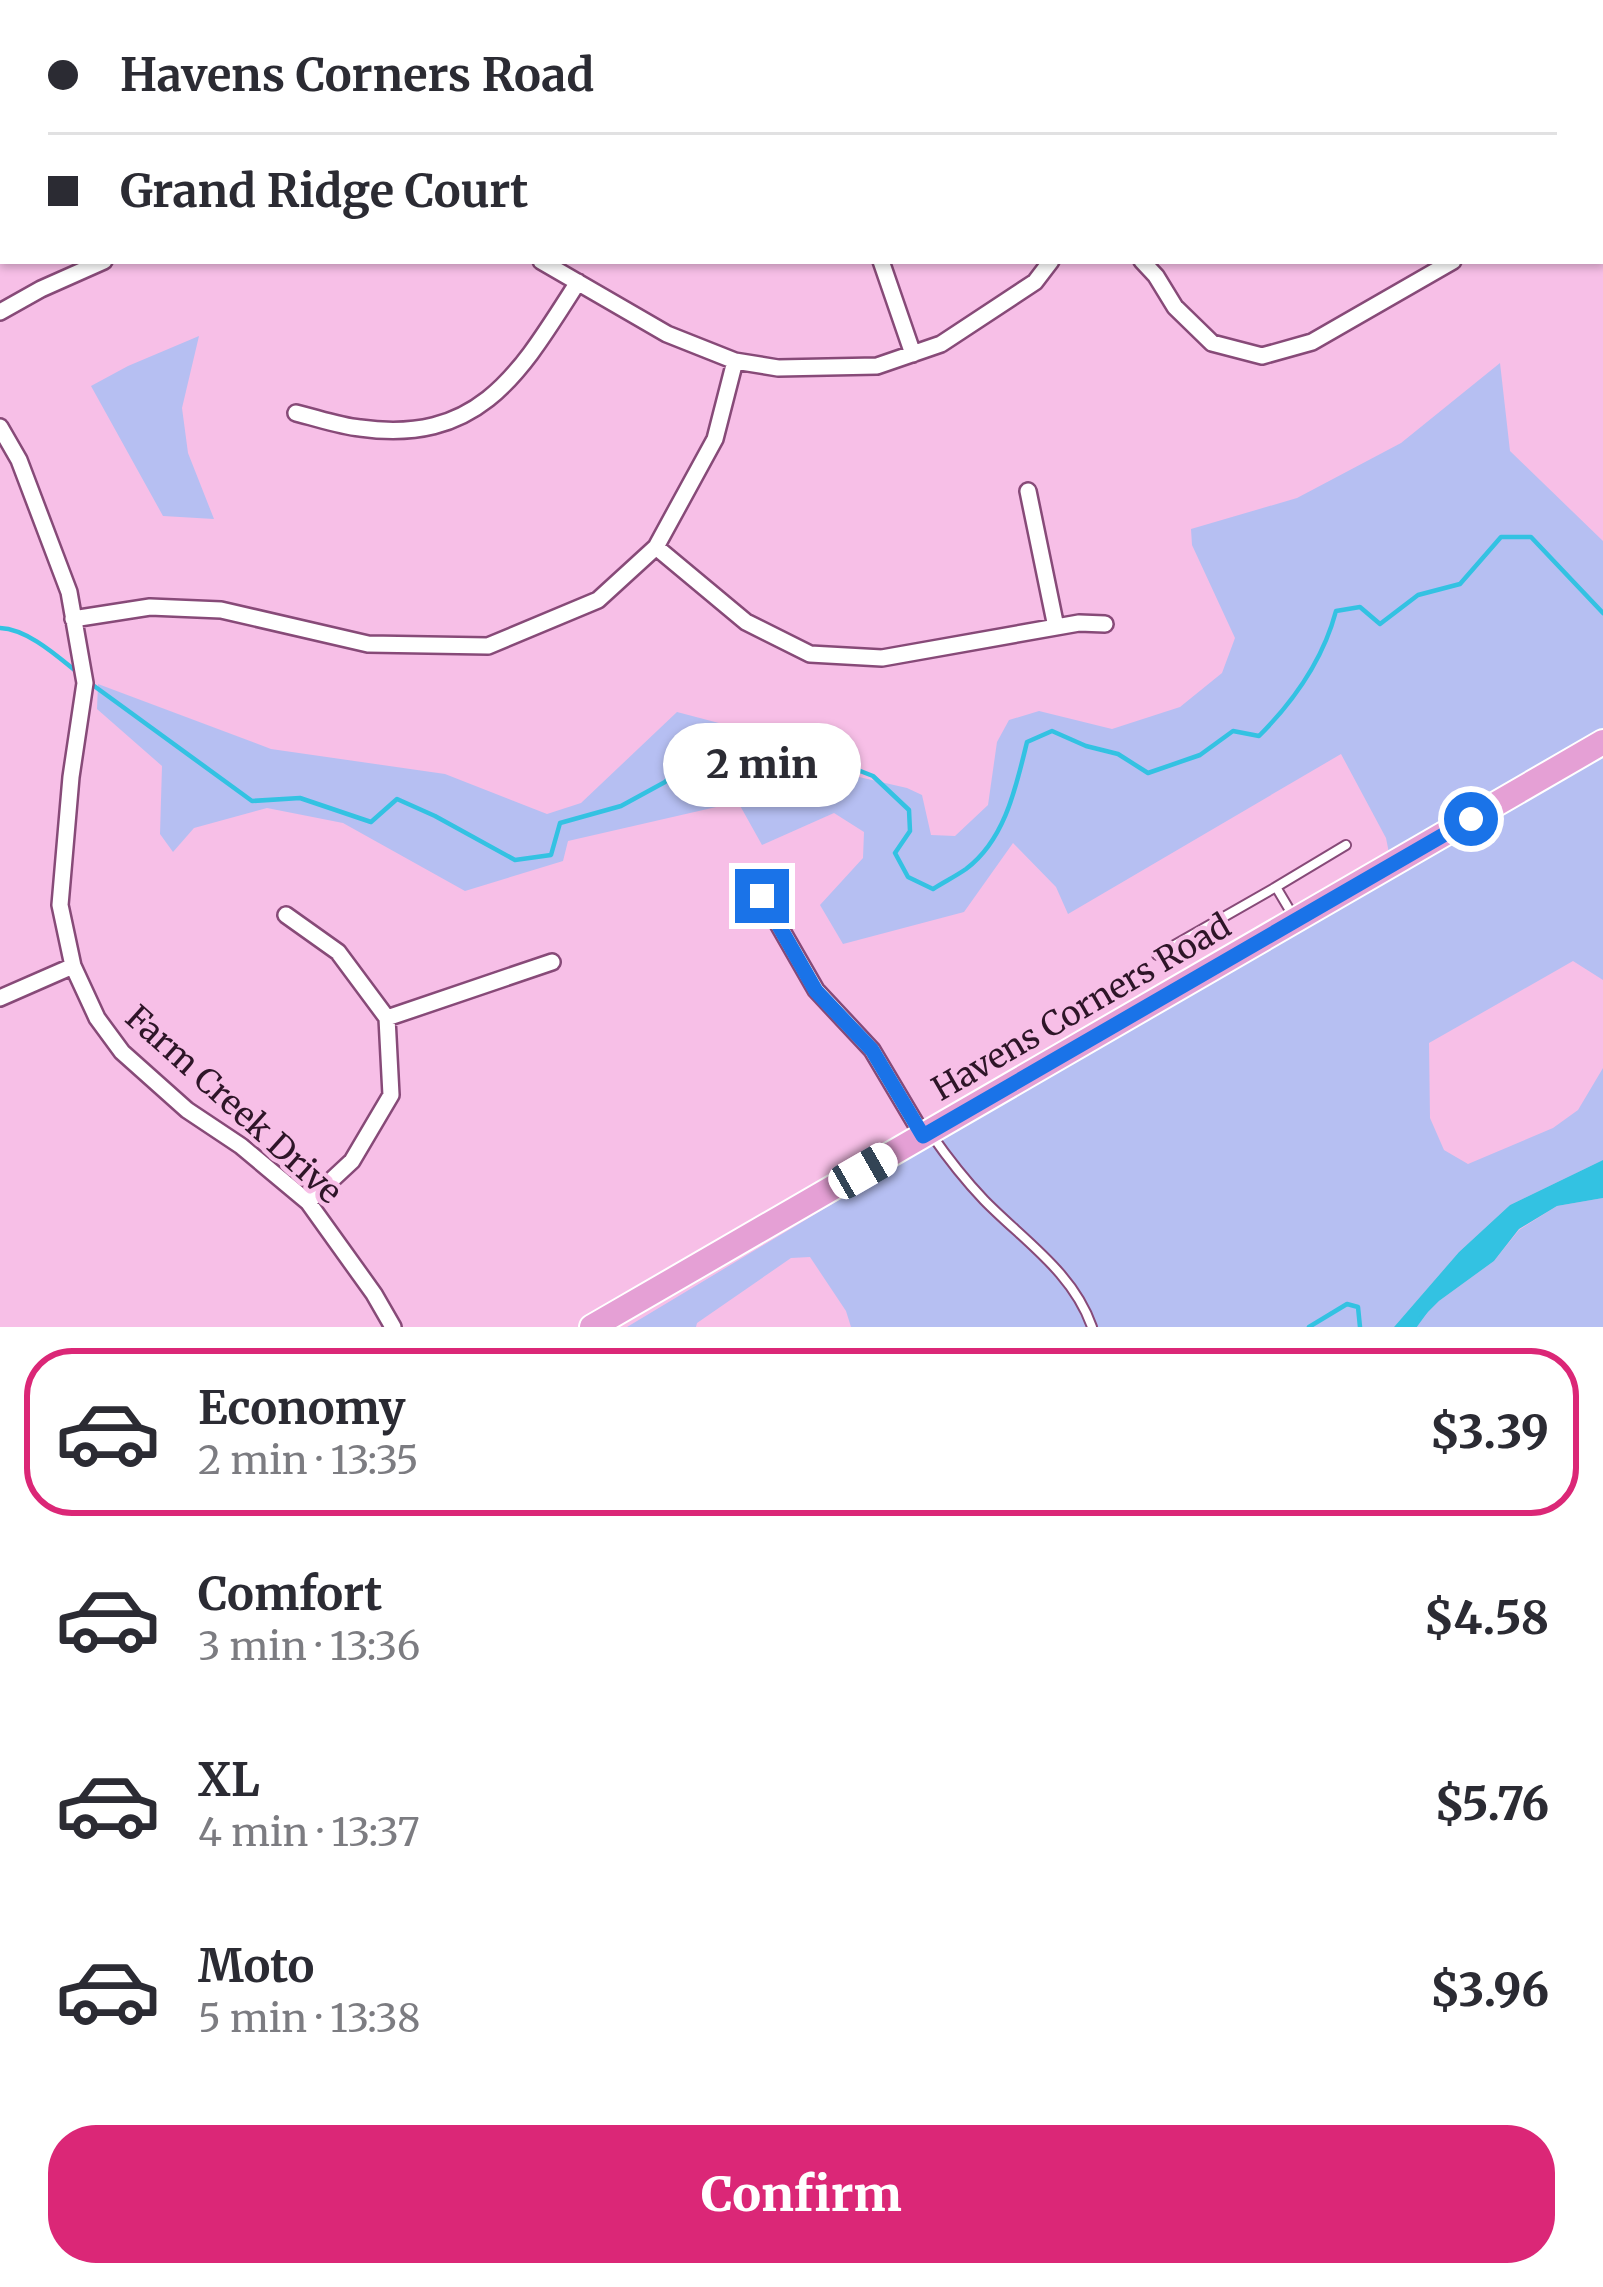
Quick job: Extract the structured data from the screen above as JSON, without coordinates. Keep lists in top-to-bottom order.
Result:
{
  "streets": {
    "main road": ["Havens Corners Road"],
    "street": ["Farm Creek Drive"]
  },
  "page": {
    "banner": ["Havens Corners Road", "Grand Ridge Court"],
    "bubble": "2 min",
    "list": [
      {
        "name": "Economy",
        "note": "2 min · 13:35",
        "value": "$3.39"
      },
      {
        "name": "Comfort",
        "note": "3 min · 13:36",
        "value": "$4.58"
      },
      {
        "name": "XL",
        "note": "4 min · 13:37",
        "value": "$5.76"
      },
      {
        "name": "Moto",
        "note": "5 min · 13:38",
        "value": "$3.96"
      }
    ],
    "buttons": "Confirm"
  }
}
